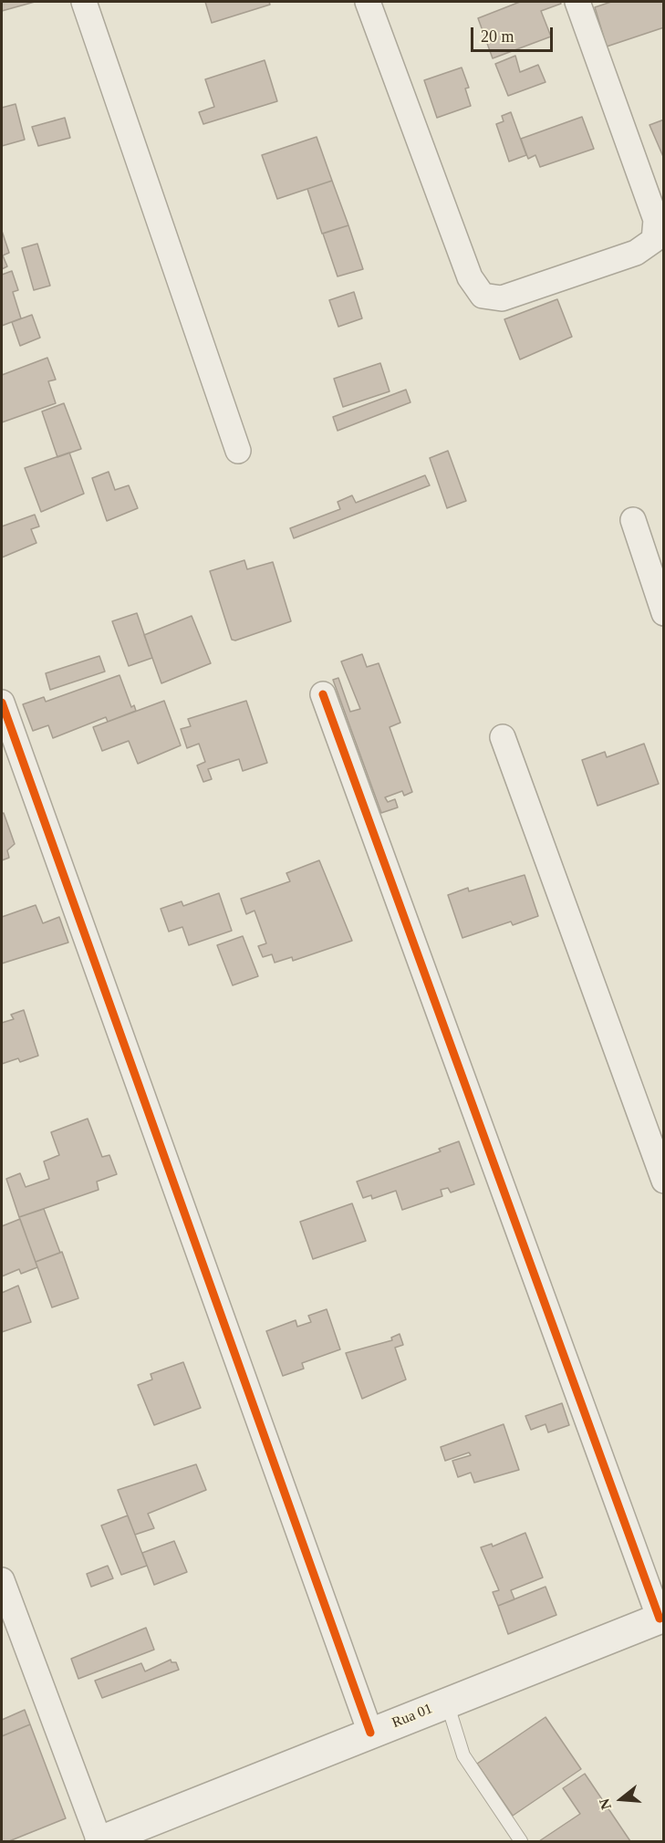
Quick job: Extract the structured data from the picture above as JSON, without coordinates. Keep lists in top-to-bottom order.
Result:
{
  "streets": {
    "street": ["Rua 01"]
  },
  "scale_bar": "20 m",
  "north": "left"
}
